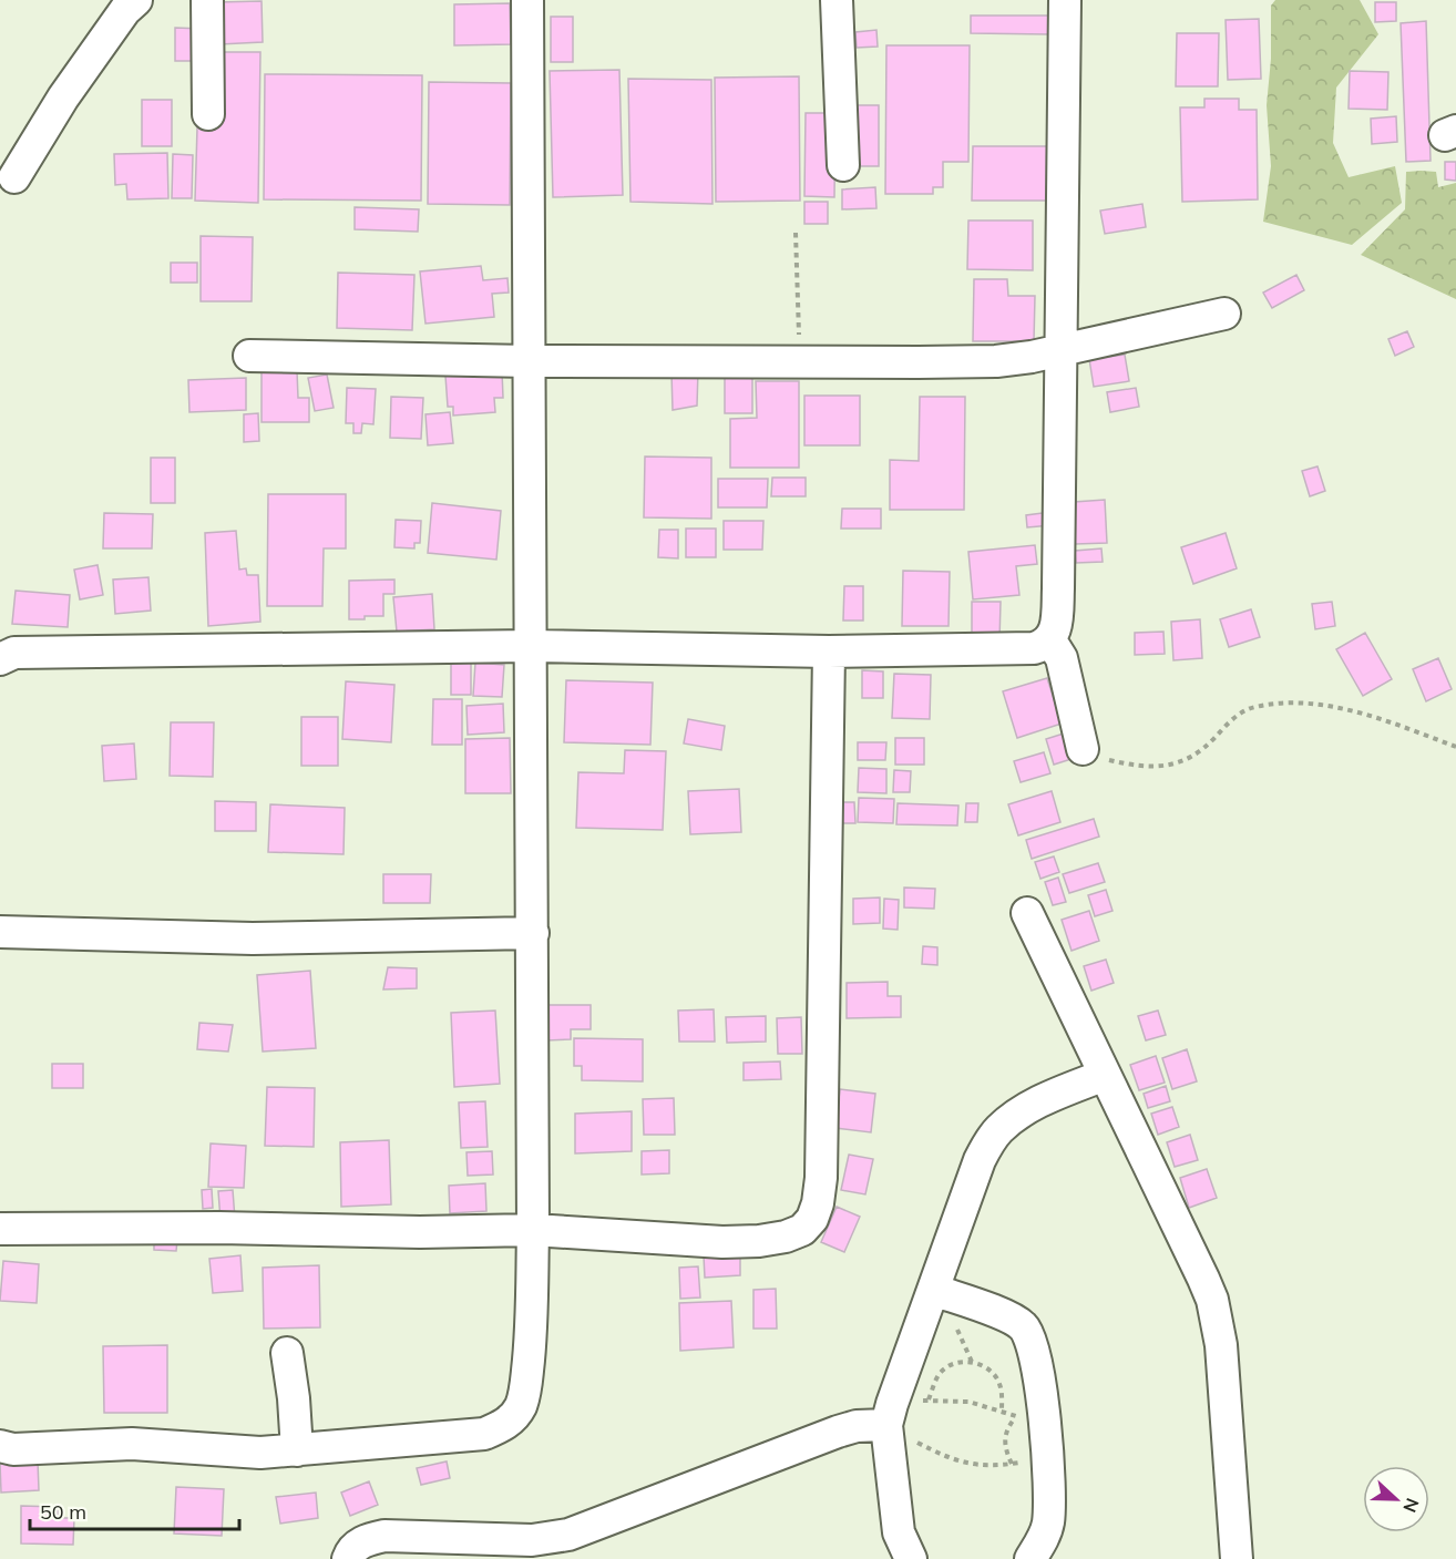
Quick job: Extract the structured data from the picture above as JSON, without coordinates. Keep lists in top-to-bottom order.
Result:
{
  "scale_bar": "50 m",
  "north": "right"
}
